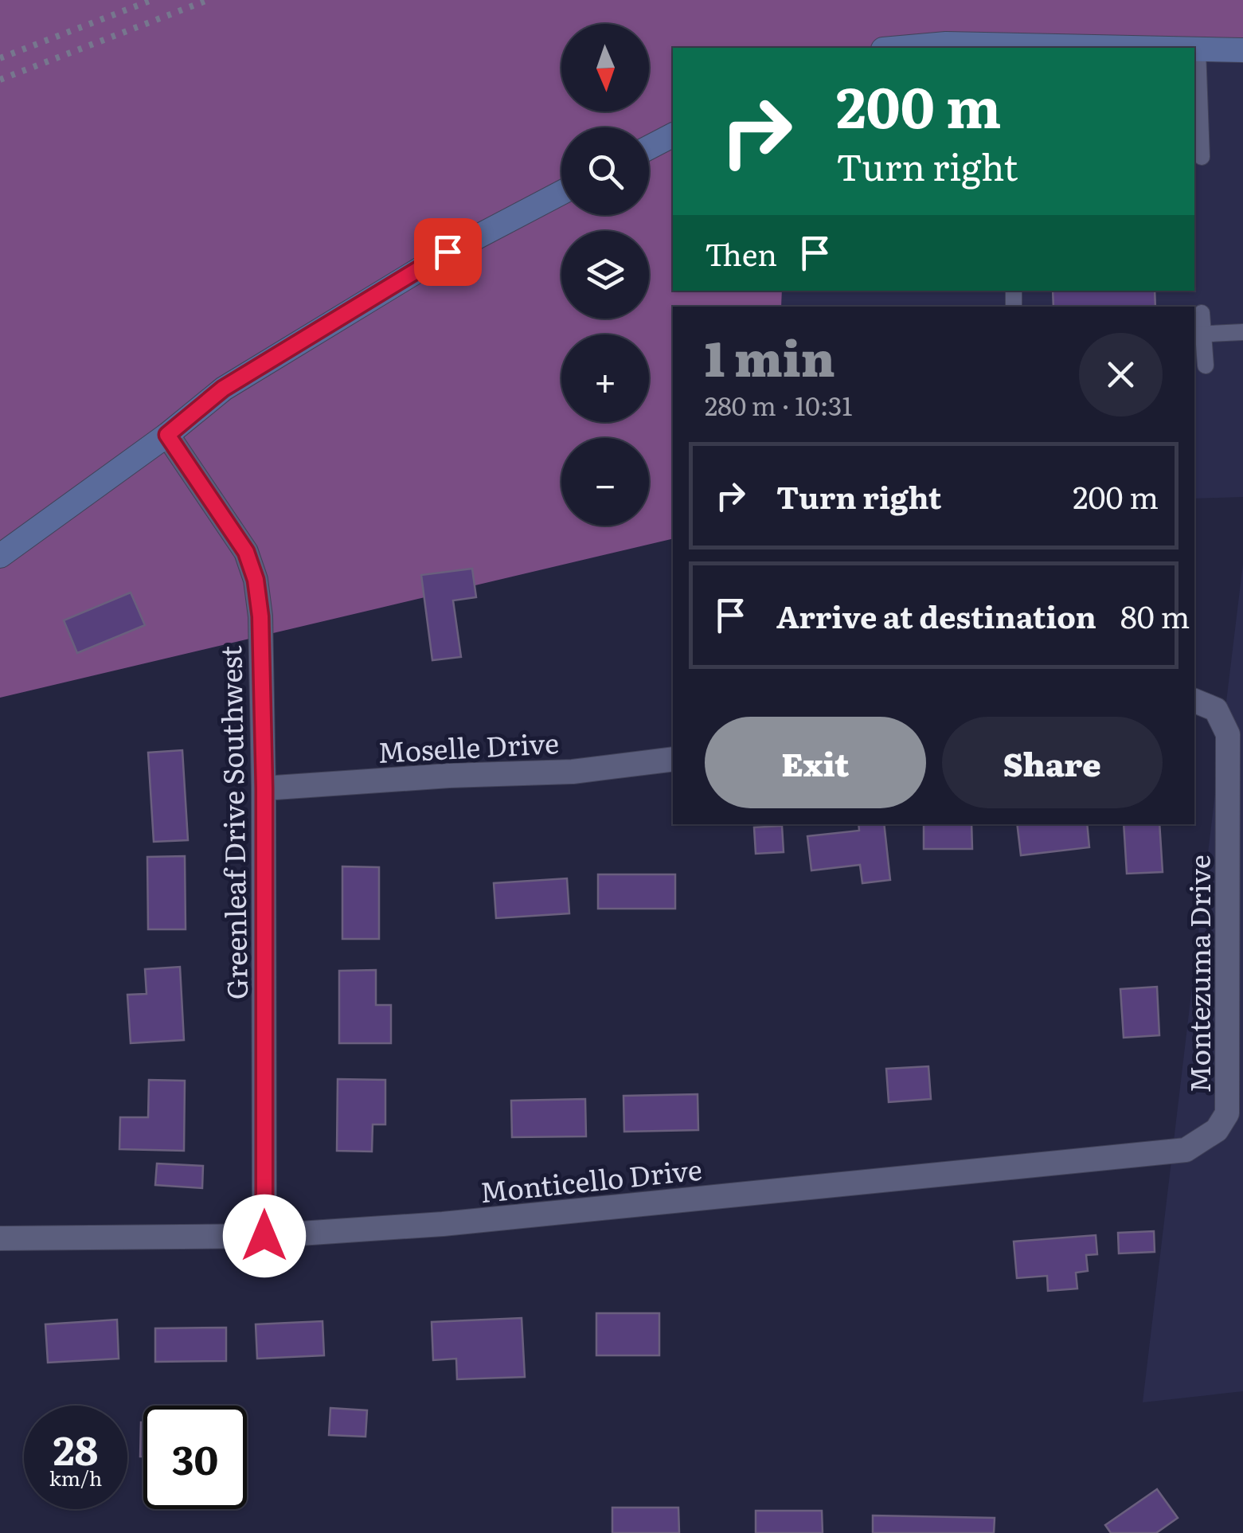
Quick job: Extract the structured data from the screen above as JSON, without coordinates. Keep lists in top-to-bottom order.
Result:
{
  "streets": {
    "street": [
      "Moselle Drive",
      "Greenleaf Drive Southwest",
      "Montezuma Drive",
      "Monticello Drive"
    ]
  },
  "crossings": [
    ["Moselle Drive", "Greenleaf Drive Southwest"],
    ["Greenleaf Drive Southwest", "Monticello Drive"],
    ["Montezuma Drive", "Monticello Drive"]
  ],
  "north": "bottom",
  "page": {
    "map_buttons": ["+", "−"],
    "turn": ["200 m", "Turn right"],
    "then": "Then",
    "heading": ["1 min", "280 m · 10:31"],
    "list": [
      {
        "name": "Turn right",
        "value": "200 m"
      },
      {
        "name": "Arrive at destination",
        "value": "80 m"
      }
    ],
    "buttons": ["Exit", "Share"],
    "speed": "28 km/h",
    "limit": "30"
  }
}
